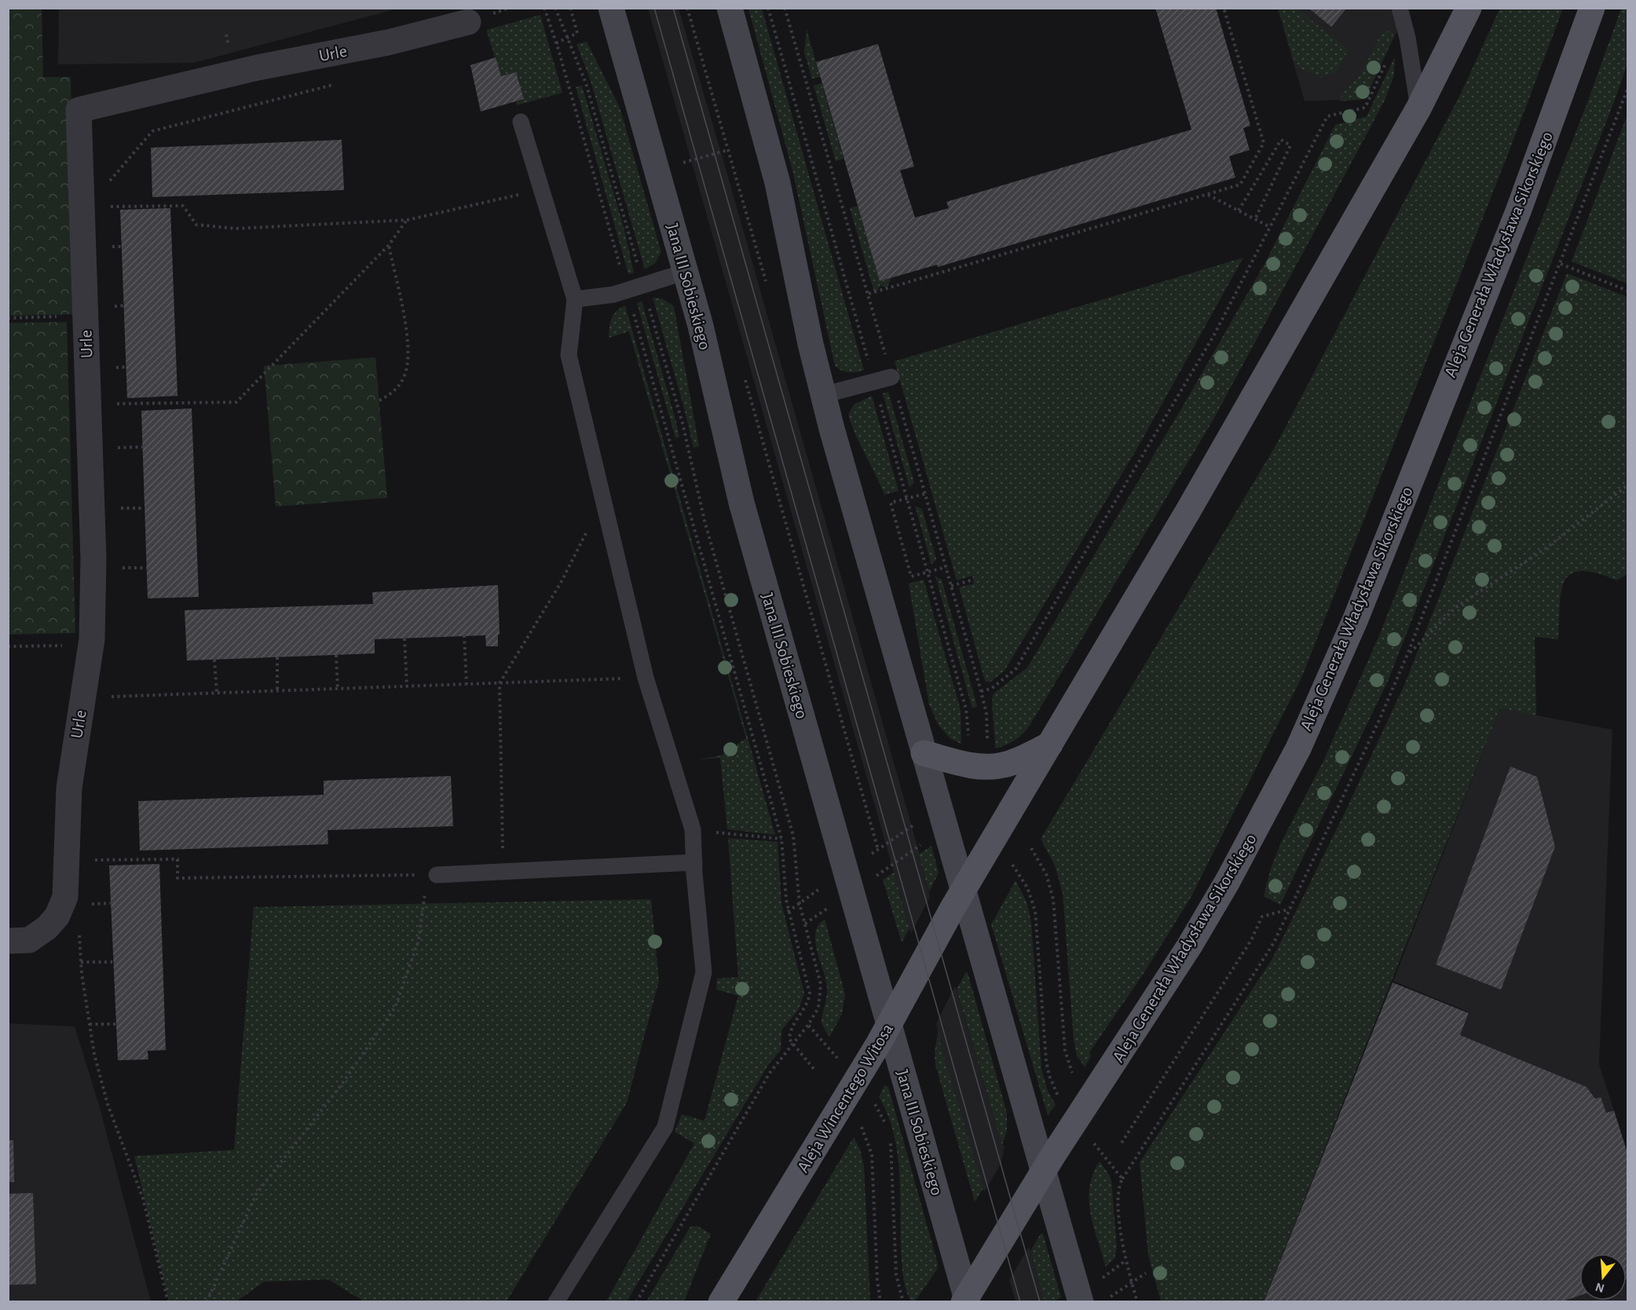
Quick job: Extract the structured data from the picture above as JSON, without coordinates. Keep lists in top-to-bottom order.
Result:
{
  "streets": {
    "main road": ["Aleja Generała Władysława Sikorskiego", "Jana III Sobieskiego", "Aleja Wincentego Witosa"],
    "street": ["Urle"]
  },
  "crossings": [
    ["Jana III Sobieskiego", "Aleja Wincentego Witosa"]
  ],
  "north": "bottom"
}
